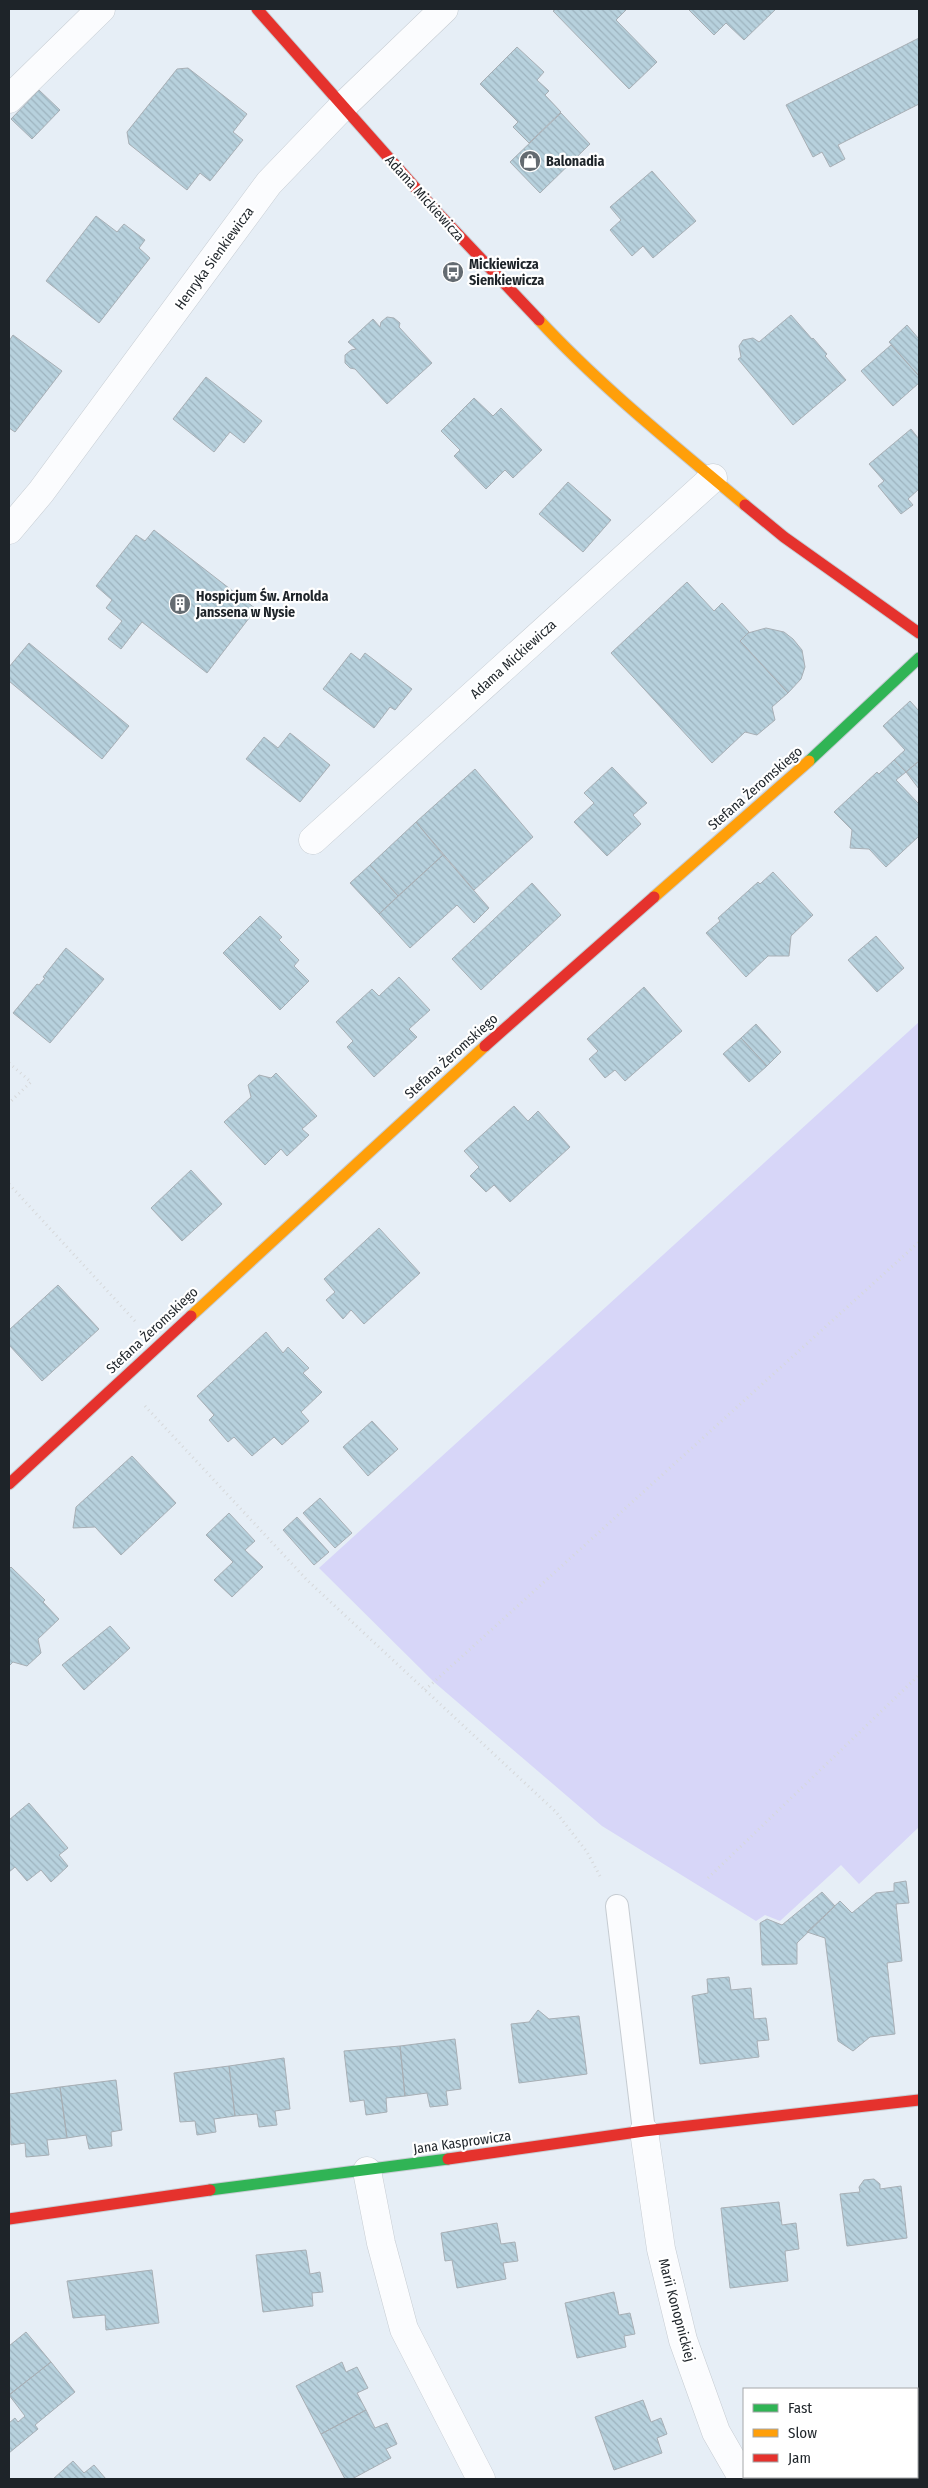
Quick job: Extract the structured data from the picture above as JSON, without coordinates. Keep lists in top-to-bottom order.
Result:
{
  "streets": {
    "street": [
      "Adama Mickiewicza",
      "Henryka Sienkiewicza",
      "Stefana Żeromskiego",
      "Jana Kasprowicza",
      "Marii Konopnickiej"
    ]
  },
  "crossings": [
    ["Adama Mickiewicza", "Henryka Sienkiewicza"],
    ["Jana Kasprowicza", "Marii Konopnickiej"]
  ],
  "places": {
    "shop": ["Balonadia"],
    "bus stop": ["Mickiewicza Sienkiewicza"],
    "building": ["Hospicjum Św. Arnolda Janssena w Nysie"]
  },
  "legend": ["Fast", "Slow", "Jam"]
}
